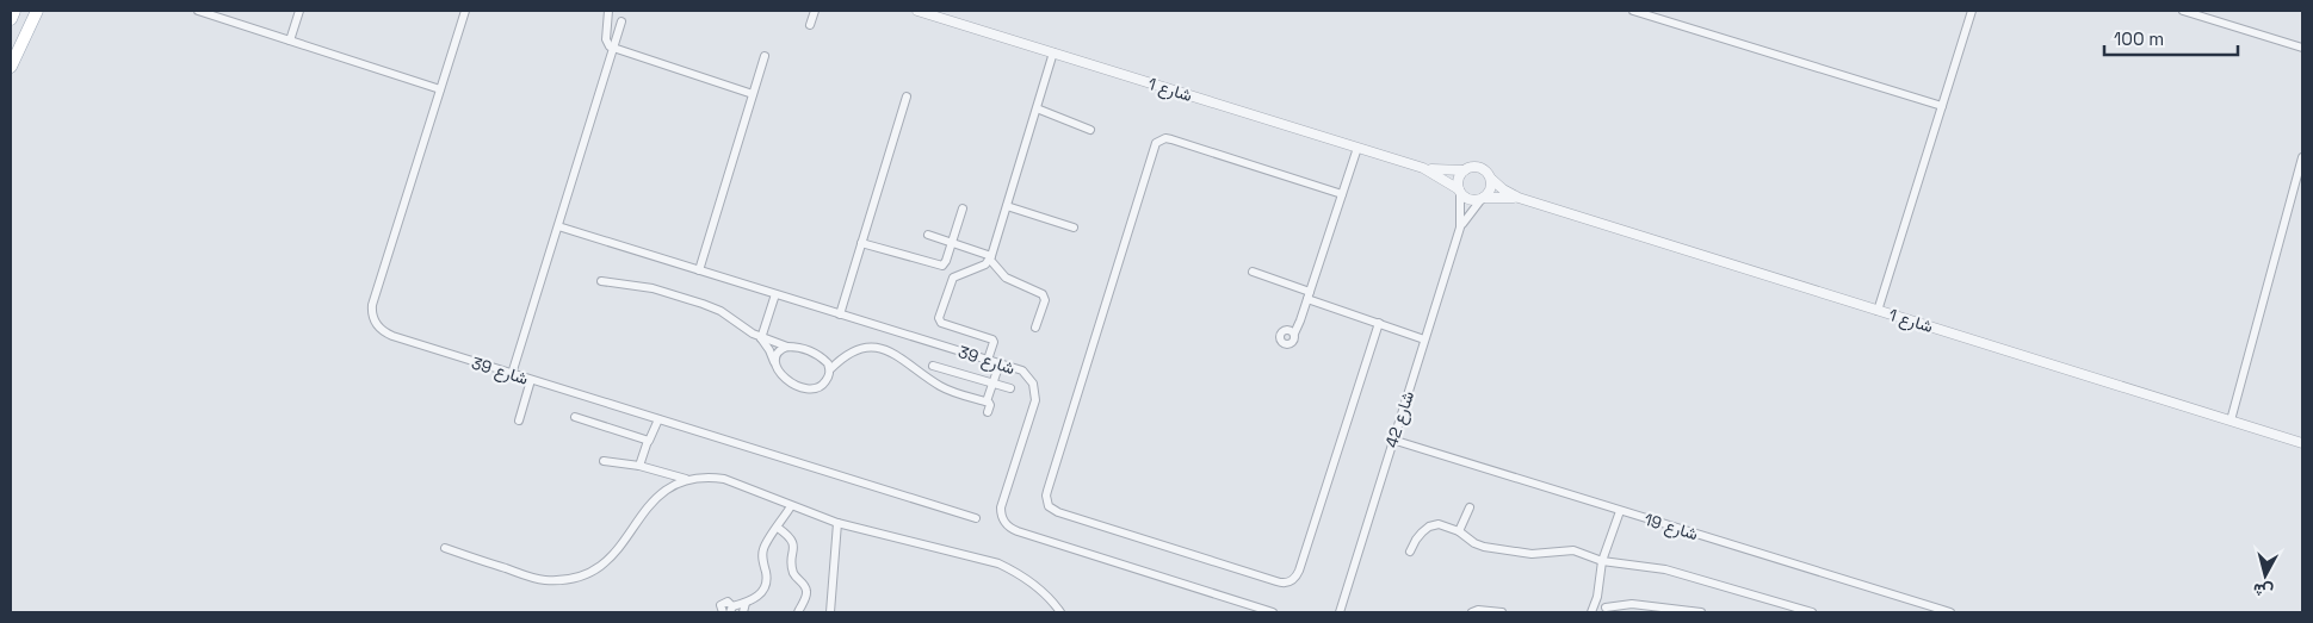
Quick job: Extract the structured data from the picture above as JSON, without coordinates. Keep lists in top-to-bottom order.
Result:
{
  "streets": {
    "street": [
      "شارع 1",
      "شارع 39",
      "شارع 42",
      "شارع 19"
    ]
  },
  "crossings": [
    ["شارع 1", "شارع 42"],
    ["شارع 42", "شارع 19"]
  ],
  "scale_bar": "100 m",
  "north": "bottom"
}
